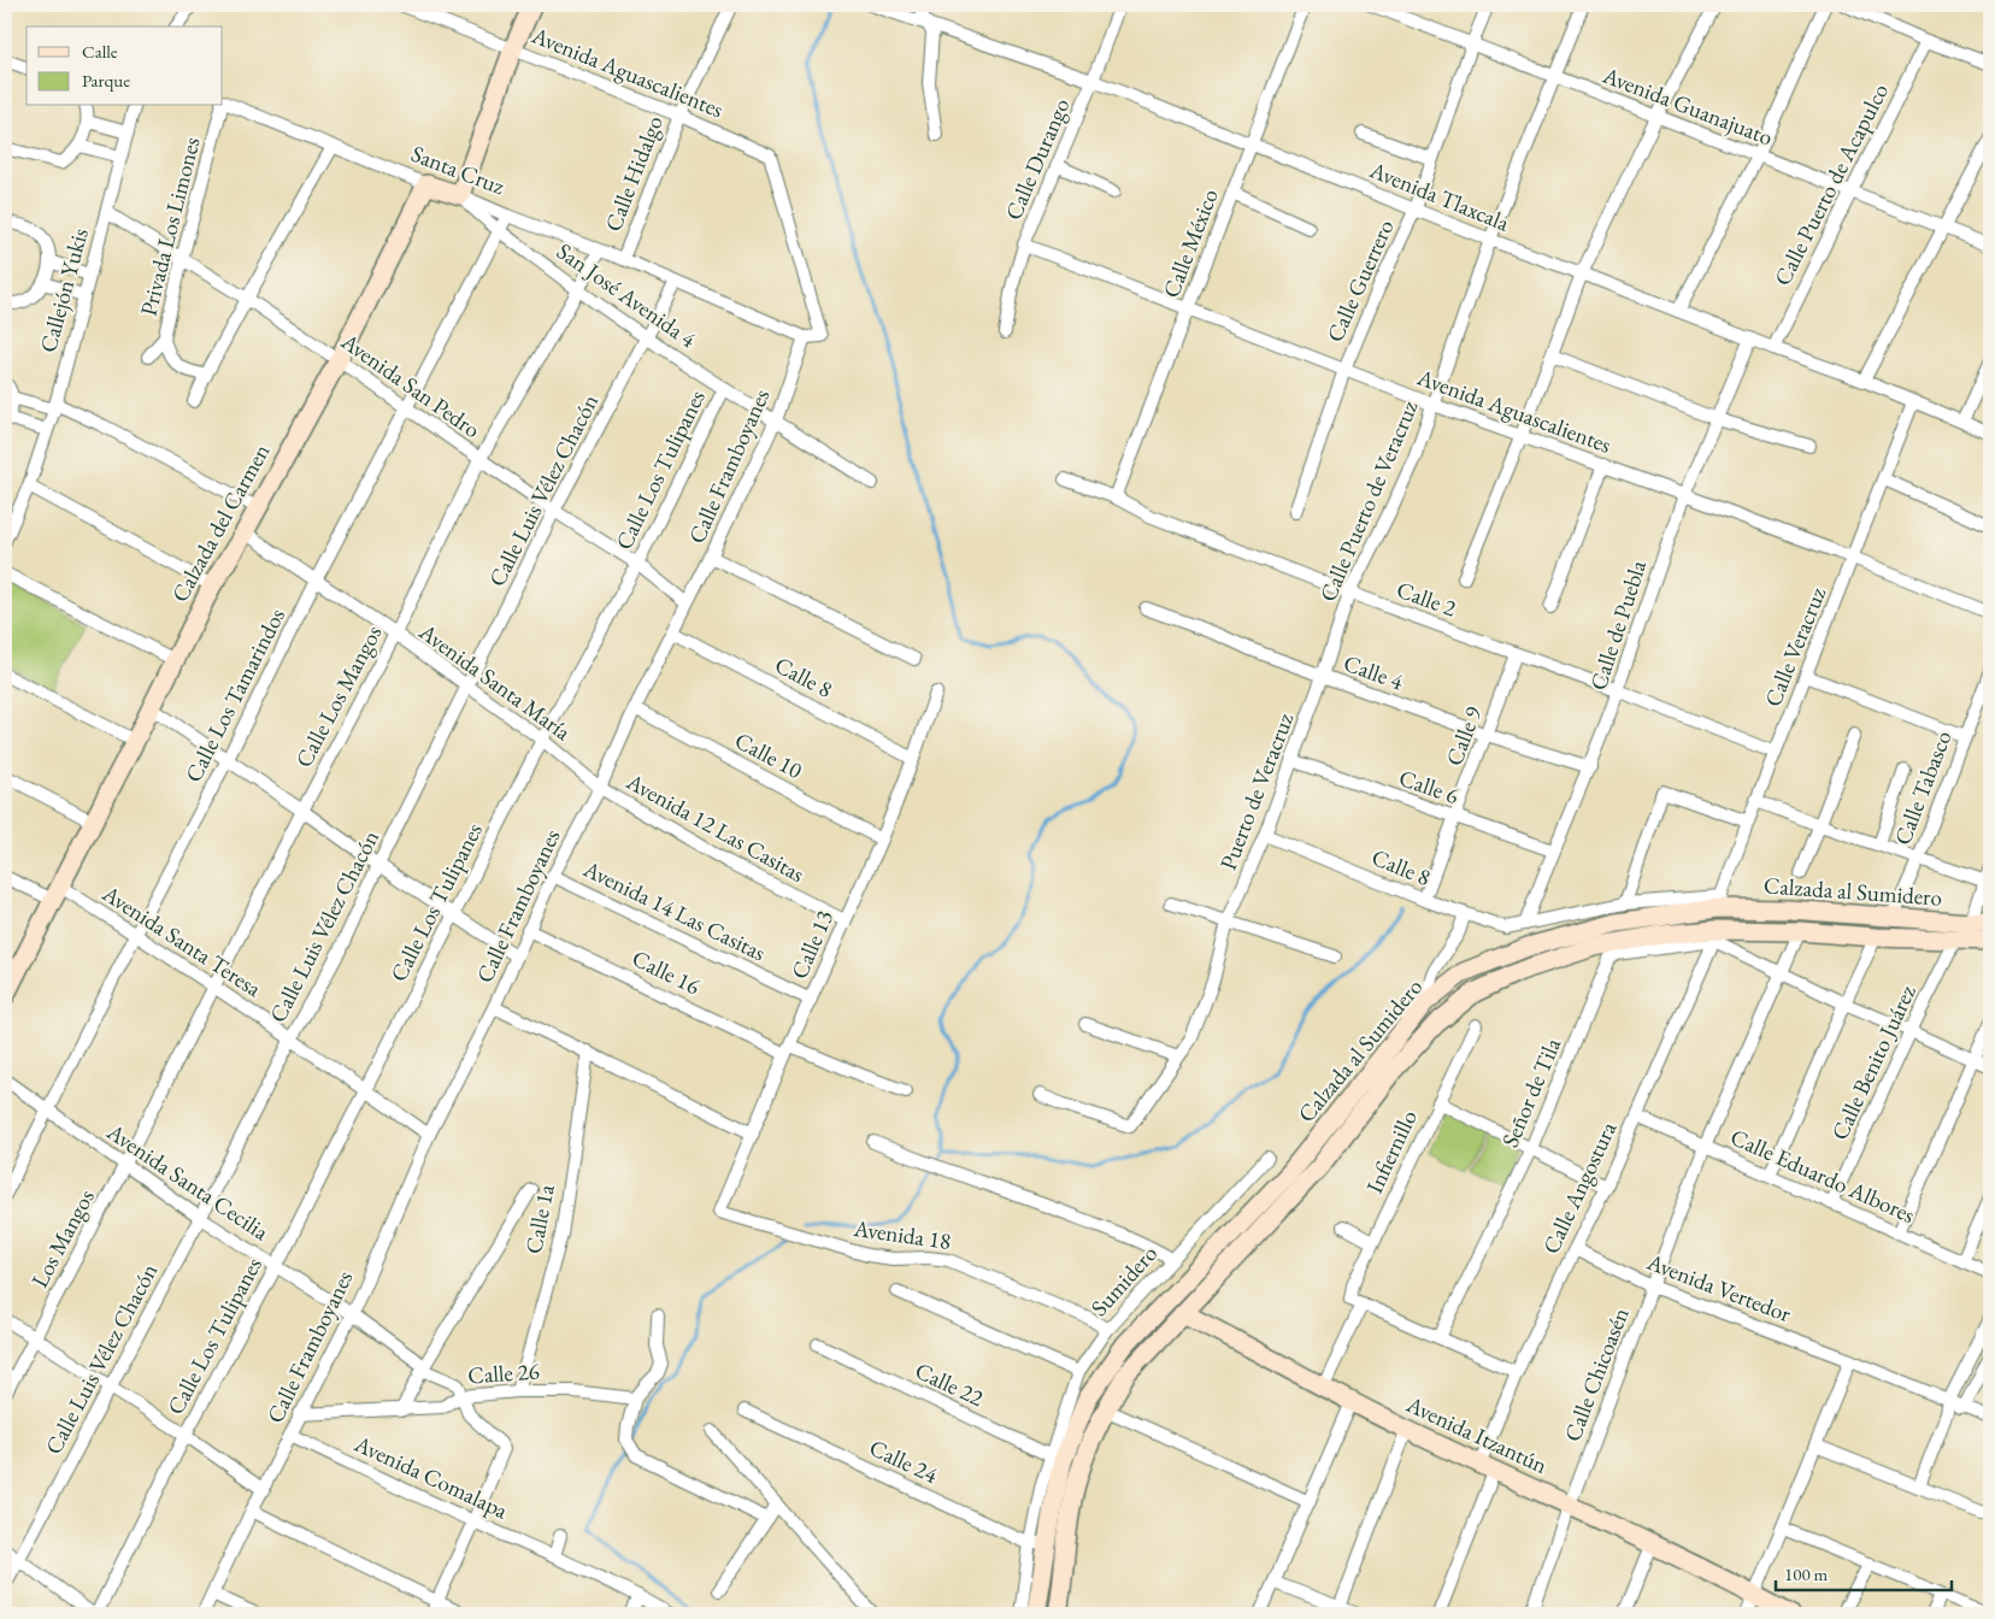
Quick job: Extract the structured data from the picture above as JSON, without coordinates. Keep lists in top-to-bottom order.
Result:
{
  "streets": {
    "main road": [
      "Santa Cruz",
      "Calzada del Carmen",
      "Calzada al Sumidero",
      "Avenida Itzantún"
    ],
    "street": [
      "Avenida Aguascalientes",
      "Avenida Guanajuato",
      "Calle Durango",
      "Calle Hidalgo",
      "Calle Puerto de Acapulco",
      "Avenida Tlaxcala",
      "Privada Los Limones",
      "Calle México",
      "Calle Guerrero",
      "Callejón Yukis",
      "San José Avenida 4",
      "Avenida San Pedro",
      "Calle Framboyanes",
      "Calle Los Tulipanes",
      "Calle Luis Vélez Chacón",
      "Calle Puerto de Veracruz",
      "Calle 2",
      "Calle de Puebla",
      "Calle Veracruz",
      "Calle 4",
      "Calle 8",
      "Avenida Santa María",
      "Calle Los Tamarindos",
      "Calle Los Mangos",
      "Calle 9",
      "Calle 10",
      "Calle 6",
      "Calle Tabasco",
      "Puerto de Veracruz",
      "Avenida 12 Las Casitas",
      "Avenida 14 Las Casitas",
      "Avenida Santa Teresa",
      "Calle 13",
      "Calle 16",
      "Calle Benito Juárez",
      "Señor de Tila",
      "Infiernillo",
      "Calle Eduardo Albores",
      "Avenida Santa Cecilia",
      "Calle Angostura",
      "Calle 1a",
      "Avenida 18",
      "Los Mangos",
      "Sumidero",
      "Avenida Vertedor",
      "Calle 26",
      "Calle Chicoasén",
      "Calle 22",
      "Calle 24",
      "Avenida Comalapa"
    ]
  },
  "crossings": [
    ["Avenida Aguascalientes", "Calle Durango"],
    ["Avenida Aguascalientes", "Santa Cruz"],
    ["Avenida Aguascalientes", "Calle Hidalgo"],
    ["Avenida Aguascalientes", "Calle México"],
    ["Avenida Aguascalientes", "Calle Guerrero"],
    ["Avenida Aguascalientes", "Calle Framboyanes"],
    ["Avenida Aguascalientes", "Calle Puerto de Veracruz"],
    ["Avenida Aguascalientes", "Calle de Puebla"],
    ["Avenida Aguascalientes", "Calle Veracruz"],
    ["Avenida Guanajuato", "Calle Puerto de Acapulco"],
    ["Avenida Guanajuato", "Calle Guerrero"],
    ["Avenida Guanajuato", "Calle Puerto de Veracruz"],
    ["Calle Durango", "Avenida Tlaxcala"],
    ["Santa Cruz", "Calle Hidalgo"],
    ["Santa Cruz", "San José Avenida 4"],
    ["Santa Cruz", "Calle Framboyanes"],
    ["Santa Cruz", "Calle Luis Vélez Chacón"],
    ["Santa Cruz", "Calzada del Carmen"],
    ["Santa Cruz", "Calle Los Tamarindos"],
    ["Santa Cruz", "Calle Los Mangos"],
    ["Calle Puerto de Acapulco", "Avenida Tlaxcala"],
    ["Avenida Tlaxcala", "Calle México"],
    ["Avenida Tlaxcala", "Calle Guerrero"],
    ["Avenida Tlaxcala", "Calle Puerto de Veracruz"],
    ["Avenida Tlaxcala", "Calle de Puebla"],
    ["Avenida Tlaxcala", "Calle Veracruz"],
    ["Privada Los Limones", "Avenida San Pedro"],
    ["Calle México", "Calle 2"],
    ["Callejón Yukis", "Avenida San Pedro"],
    ["San José Avenida 4", "Calle Framboyanes"],
    ["San José Avenida 4", "Calle Los Tulipanes"],
    ["San José Avenida 4", "Calle Luis Vélez Chacón"],
    ["San José Avenida 4", "Calle Los Tamarindos"],
    ["San José Avenida 4", "Calle Los Mangos"],
    ["Avenida San Pedro", "Calle Framboyanes"],
    ["Avenida San Pedro", "Calle Los Tulipanes"],
    ["Avenida San Pedro", "Calle Luis Vélez Chacón"],
    ["Avenida San Pedro", "Calzada del Carmen"],
    ["Avenida San Pedro", "Calle Los Tamarindos"],
    ["Avenida San Pedro", "Calle Los Mangos"],
    ["Calle Framboyanes", "Calle 8"],
    ["Calle Framboyanes", "Avenida Santa María"],
    ["Calle Framboyanes", "Calle 10"],
    ["Calle Framboyanes", "Avenida 12 Las Casitas"],
    ["Calle Framboyanes", "Avenida 14 Las Casitas"],
    ["Calle Framboyanes", "Avenida Santa Teresa"],
    ["Calle Framboyanes", "Calle 16"],
    ["Calle Framboyanes", "Avenida Santa Cecilia"],
    ["Calle Framboyanes", "Calle 26"],
    ["Calle Framboyanes", "Avenida Comalapa"],
    ["Calle Los Tulipanes", "Avenida Santa María"],
    ["Calle Los Tulipanes", "Avenida Santa Teresa"],
    ["Calle Los Tulipanes", "Avenida Santa Cecilia"],
    ["Calle Luis Vélez Chacón", "Avenida Santa María"],
    ["Calle Luis Vélez Chacón", "Avenida Santa Teresa"],
    ["Calle Luis Vélez Chacón", "Avenida Santa Cecilia"],
    ["Calle Puerto de Veracruz", "Calle 2"],
    ["Calle Puerto de Veracruz", "Calle 4"],
    ["Calle Puerto de Veracruz", "Puerto de Veracruz"],
    ["Calzada del Carmen", "Avenida Santa María"],
    ["Calzada del Carmen", "Avenida Santa Teresa"],
    ["Calle 2", "Calle de Puebla"],
    ["Calle 2", "Calle Veracruz"],
    ["Calle 2", "Calle 9"],
    ["Calle de Puebla", "Calle 4"],
    ["Calle de Puebla", "Calle 8"],
    ["Calle de Puebla", "Calle 6"],
    ["Calle Veracruz", "Calle 8"],
    ["Calle Veracruz", "Calzada al Sumidero"],
    ["Calle 4", "Calle 9"],
    ["Calle 4", "Puerto de Veracruz"],
    ["Calle 8", "Calle 9"],
    ["Calle 8", "Puerto de Veracruz"],
    ["Calle 8", "Calzada al Sumidero"],
    ["Calle 8", "Calle 13"],
    ["Avenida Santa María", "Calle Los Tamarindos"],
    ["Avenida Santa María", "Calle Los Mangos"],
    ["Avenida Santa María", "Avenida 12 Las Casitas"],
    ["Calle Los Tamarindos", "Avenida Santa Teresa"],
    ["Calle Los Tamarindos", "Avenida Santa Cecilia"],
    ["Calle Los Mangos", "Avenida Santa Teresa"],
    ["Calle Los Mangos", "Avenida Santa Cecilia"],
    ["Calle Los Mangos", "Los Mangos"],
    ["Calle 9", "Calle 6"],
    ["Calle 10", "Calle 13"],
    ["Calle 6", "Puerto de Veracruz"],
    ["Calle Tabasco", "Calzada al Sumidero"],
    ["Avenida 12 Las Casitas", "Calle 13"],
    ["Calzada al Sumidero", "Calle Benito Juárez"],
    ["Calzada al Sumidero", "Señor de Tila"],
    ["Calzada al Sumidero", "Calle Angostura"],
    ["Calzada al Sumidero", "Sumidero"],
    ["Calzada al Sumidero", "Calle Chicoasén"],
    ["Calzada al Sumidero", "Calle 22"],
    ["Calzada al Sumidero", "Avenida Itzantún"],
    ["Calzada al Sumidero", "Calle 24"],
    ["Avenida 14 Las Casitas", "Calle 13"],
    ["Calle 13", "Calle 16"],
    ["Calle 13", "Avenida 18"],
    ["Calle Benito Juárez", "Calle Eduardo Albores"],
    ["Señor de Tila", "Calle Angostura"],
    ["Infiernillo", "Avenida Itzantún"],
    ["Calle Eduardo Albores", "Calle Angostura"],
    ["Calle Eduardo Albores", "Calle Chicoasén"],
    ["Avenida Santa Cecilia", "Calle 1a"],
    ["Avenida Santa Cecilia", "Los Mangos"],
    ["Avenida Santa Cecilia", "Calle 26"],
    ["Avenida Santa Cecilia", "Avenida Comalapa"],
    ["Calle Angostura", "Avenida Vertedor"],
    ["Calle Angostura", "Avenida Itzantún"],
    ["Calle 1a", "Calle 26"],
    ["Avenida 18", "Sumidero"],
    ["Sumidero", "Calle 22"],
    ["Avenida Vertedor", "Calle Chicoasén"],
    ["Calle Chicoasén", "Avenida Itzantún"]
  ],
  "legend": ["Calle", "Parque"],
  "scale_bar": "100 m"
}
